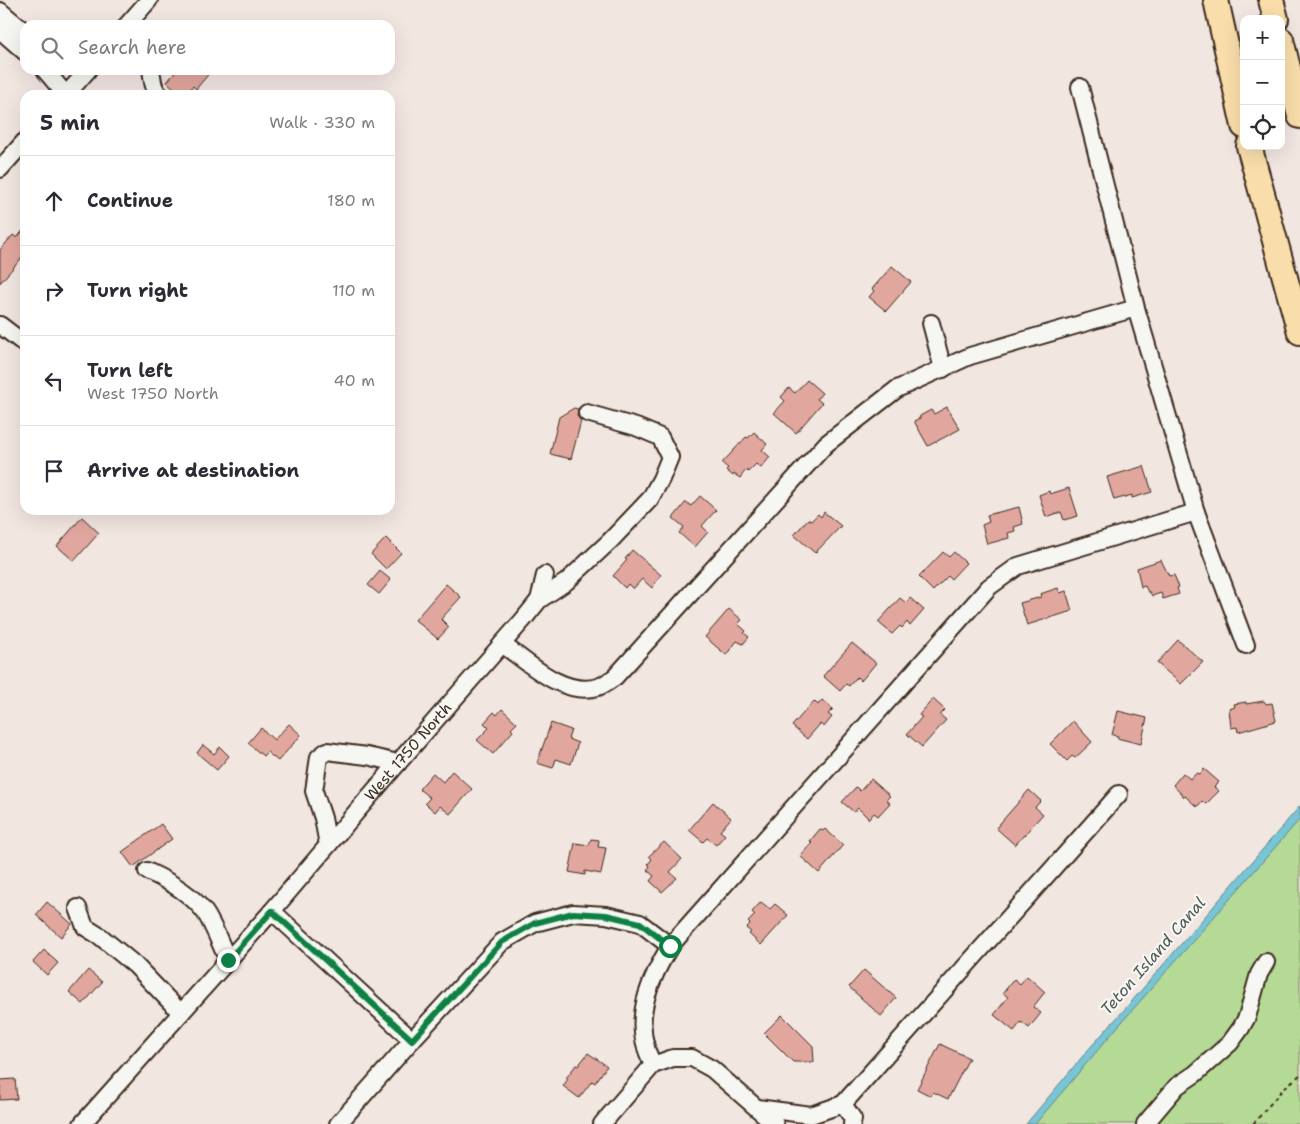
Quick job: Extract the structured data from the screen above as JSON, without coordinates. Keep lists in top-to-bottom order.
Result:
{
  "streets": {
    "street": ["West 1750 North"]
  },
  "water": ["Teton Island Canal"],
  "page": {
    "map_buttons": ["+", "−"],
    "search": "Search here",
    "heading": ["5 min", "Walk · 330 m"],
    "list": [
      ["Continue", "180 m"],
      ["Turn right", "110 m"],
      ["Turn left", "West 1750 North", "40 m"],
      "Arrive at destination"
    ]
  }
}
